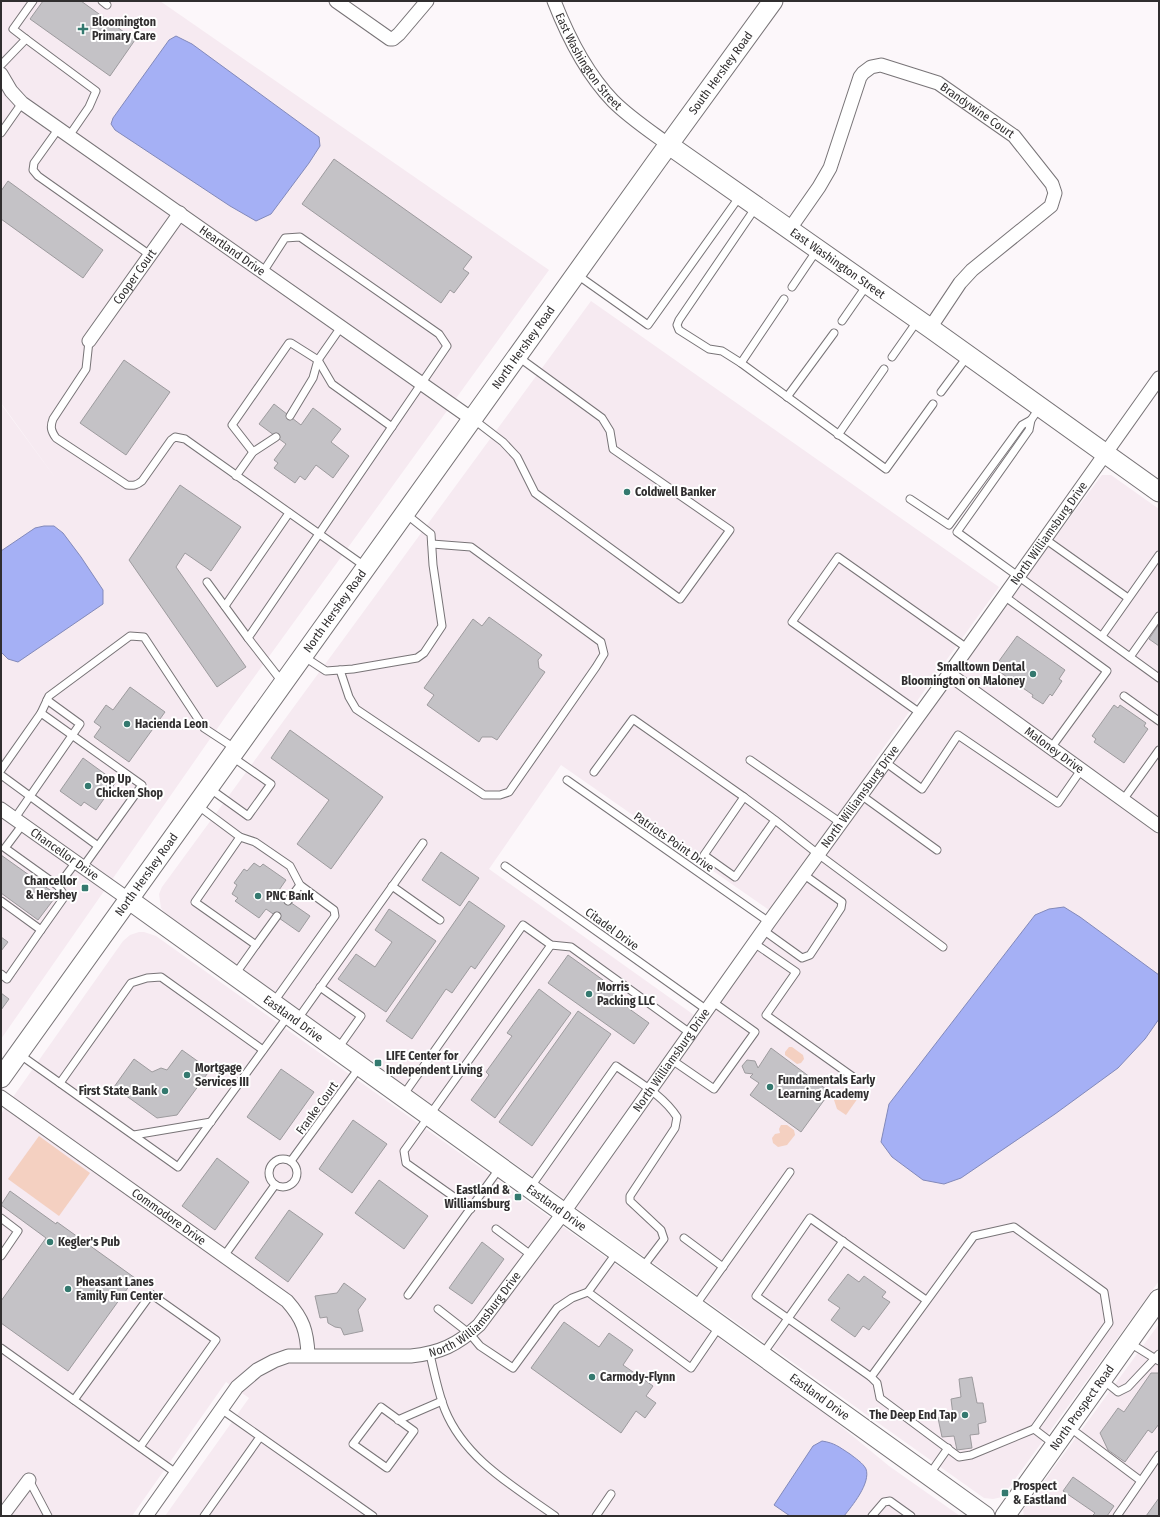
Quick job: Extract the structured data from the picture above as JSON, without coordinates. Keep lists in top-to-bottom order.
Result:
{
  "streets": {
    "main road": [
      "East Washington Street",
      "South Hershey Road",
      "North Hershey Road",
      "Eastland Drive",
      "North Prospect Road"
    ],
    "street": [
      "Brandywine Court",
      "Heartland Drive",
      "Cooper Court",
      "North Williamsburg Drive",
      "Maloney Drive",
      "Chancellor Drive",
      "Commodore Drive"
    ],
    "lane": ["Patriots Point Drive", "Citadel Drive", "Franke Court"]
  },
  "crossings": [
    ["East Washington Street", "South Hershey Road"],
    ["East Washington Street", "Brandywine Court"],
    ["East Washington Street", "North Hershey Road"],
    ["East Washington Street", "North Williamsburg Drive"],
    ["South Hershey Road", "North Hershey Road"],
    ["Heartland Drive", "Cooper Court"],
    ["Heartland Drive", "North Hershey Road"],
    ["North Hershey Road", "Chancellor Drive"],
    ["North Hershey Road", "Eastland Drive"],
    ["North Williamsburg Drive", "Maloney Drive"],
    ["North Williamsburg Drive", "Patriots Point Drive"],
    ["North Williamsburg Drive", "Citadel Drive"],
    ["North Williamsburg Drive", "Eastland Drive"],
    ["North Williamsburg Drive", "Commodore Drive"],
    ["Chancellor Drive", "Eastland Drive"],
    ["Eastland Drive", "Franke Court"]
  ],
  "places": {
    "health": ["Bloomington Primary Care"],
    "other": [
      "Coldwell Banker",
      "Smalltown Dental Bloomington on Maloney",
      "Hacienda Leon",
      "Pop Up Chicken Shop",
      "PNC Bank",
      "Morris Packing LLC",
      "Mortgage Services III",
      "Fundamentals Early Learning Academy",
      "First State Bank",
      "Kegler's Pub",
      "Pheasant Lanes Family Fun Center",
      "Carmody-Flynn",
      "The Deep End Tap"
    ],
    "transit": [
      "Chancellor & Hershey",
      "LIFE Center for Independent Living",
      "Eastland & Williamsburg",
      "Prospect & Eastland"
    ]
  }
}
